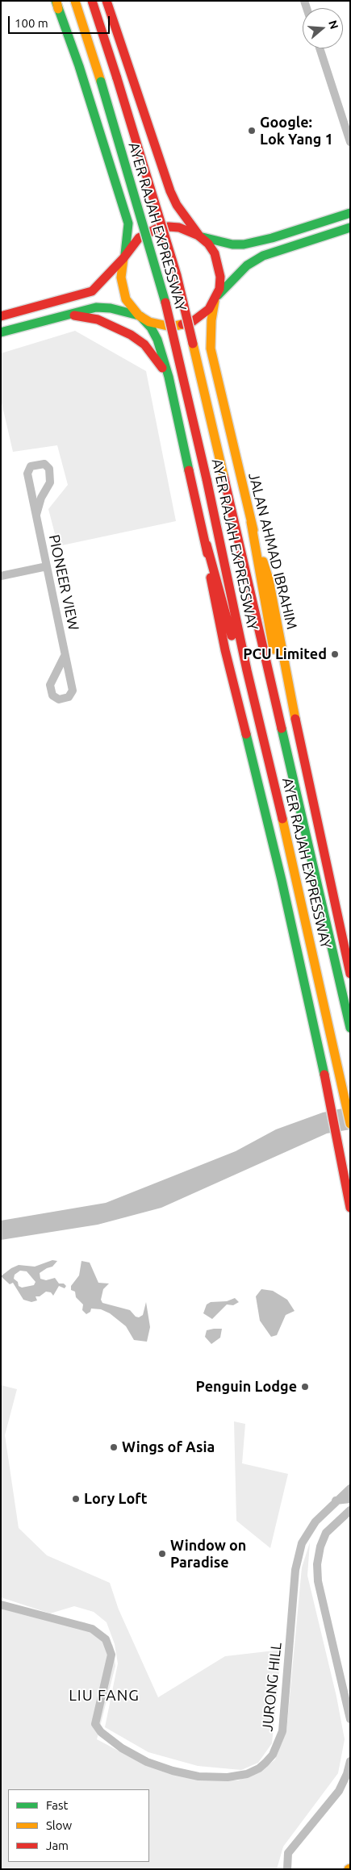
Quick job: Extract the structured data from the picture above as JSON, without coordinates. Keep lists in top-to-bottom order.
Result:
{
  "streets": {
    "main road": ["AYER RAJAH EXPRESSWAY", "JALAN AHMAD IBRAHIM"],
    "street": ["PIONEER VIEW", "JURONG HILL"]
  },
  "districts": ["LIU FANG"],
  "places": [
    "Google: Lok Yang 1",
    "PCU Limited",
    "Penguin Lodge",
    "Wings of Asia",
    "Lory Loft",
    "Window on Paradise"
  ],
  "legend": ["Fast", "Slow", "Jam"],
  "scale_bar": "100 m",
  "north": "right"
}
